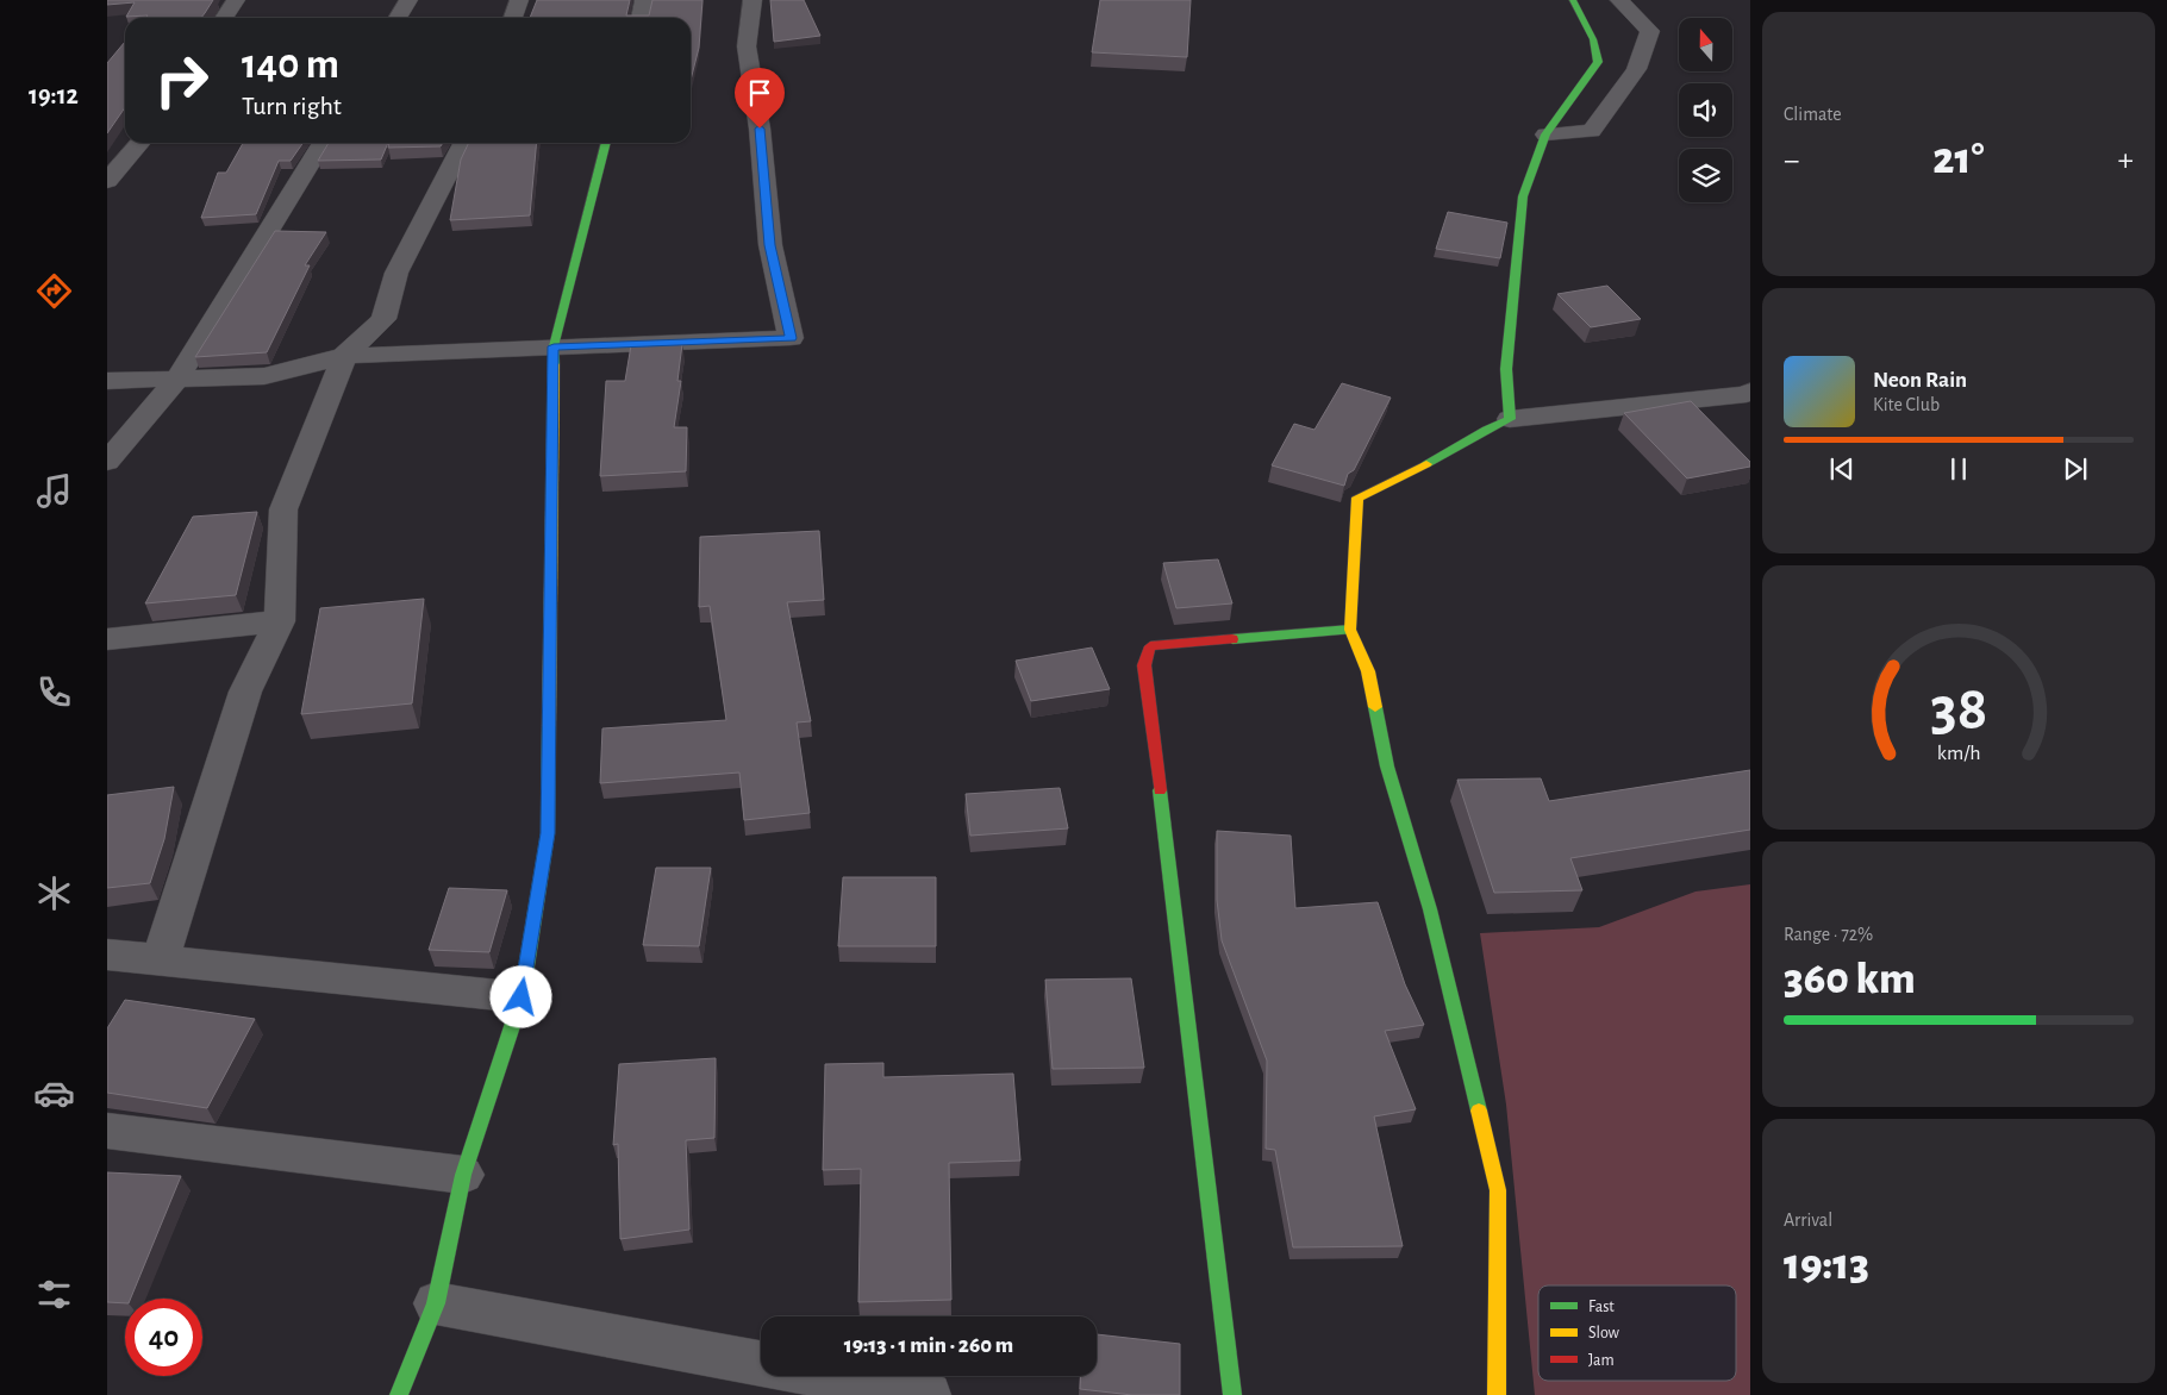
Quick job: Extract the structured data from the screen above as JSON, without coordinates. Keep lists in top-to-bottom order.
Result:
{
  "legend": ["Fast", "Slow", "Jam"],
  "north": "top",
  "page": {
    "tabs": "19:12",
    "tile": [
      "Climate",
      ["Range · 72%", "360 km"],
      ["Arrival", "19:13"]
    ],
    "turn": ["140 m", "Turn right"],
    "heat": ["−", "21°", "+"],
    "song": ["Neon Rain", "Kite Club"],
    "limit": "40",
    "trip": "19:13 · 1 min · 260 m",
    "gauge": ["38", "km/h"]
  }
}
